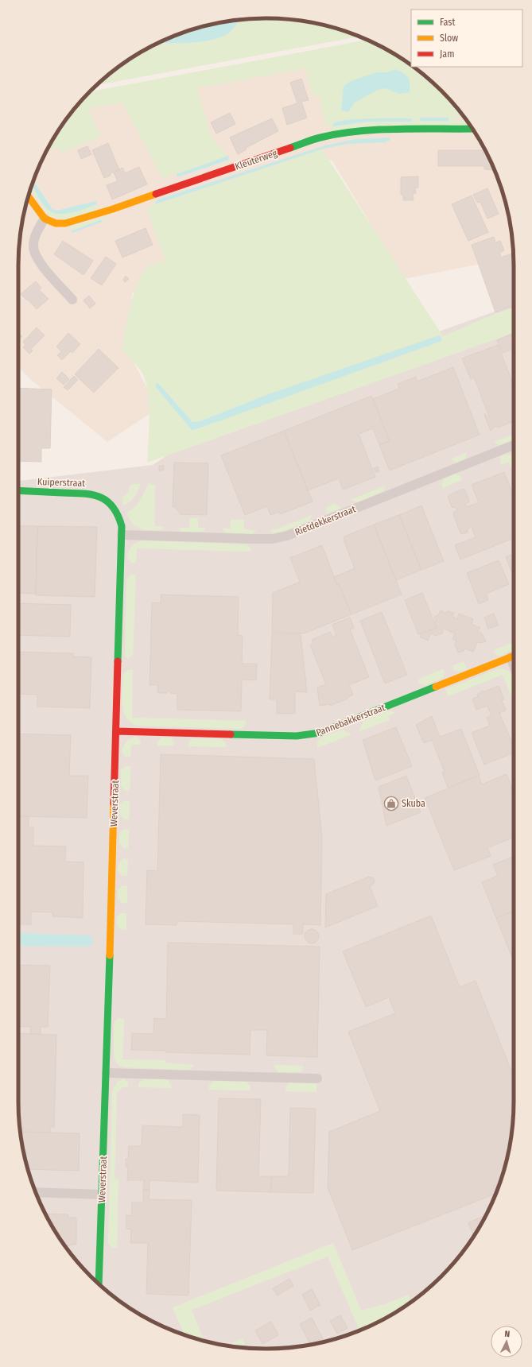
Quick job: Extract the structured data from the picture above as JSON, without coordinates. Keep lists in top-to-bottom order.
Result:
{
  "streets": {
    "street": [
      "Kleuterweg",
      "Kuiperstraat",
      "Rietdekkerstraat",
      "Pannebakkerstraat",
      "Weverstraat"
    ]
  },
  "crossings": [
    ["Kuiperstraat", "Rietdekkerstraat"],
    ["Kuiperstraat", "Weverstraat"],
    ["Rietdekkerstraat", "Weverstraat"],
    ["Pannebakkerstraat", "Weverstraat"]
  ],
  "places": {
    "shop": ["Skuba"]
  },
  "legend": ["Fast", "Slow", "Jam"],
  "north": "top"
}
